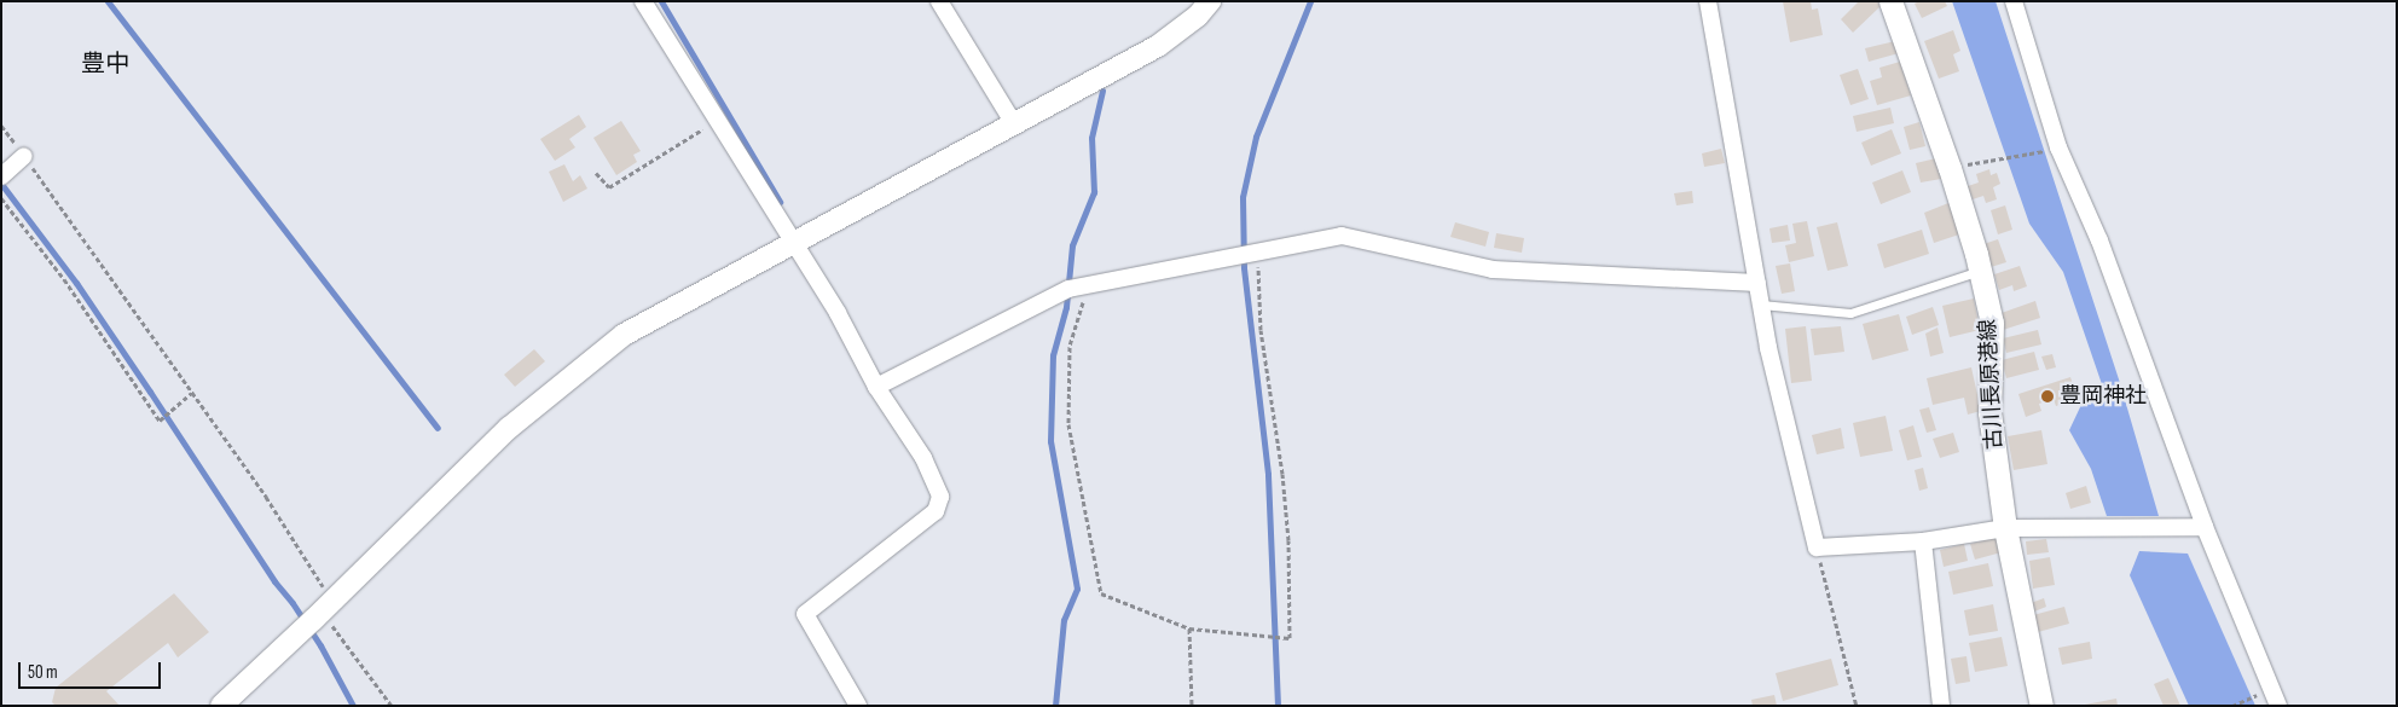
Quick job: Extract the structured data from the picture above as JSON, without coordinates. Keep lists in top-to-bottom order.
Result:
{
  "streets": {
    "main road": ["古川長原港線"]
  },
  "districts": ["豊中"],
  "places": ["豊岡神社"],
  "scale_bar": "50 m"
}
